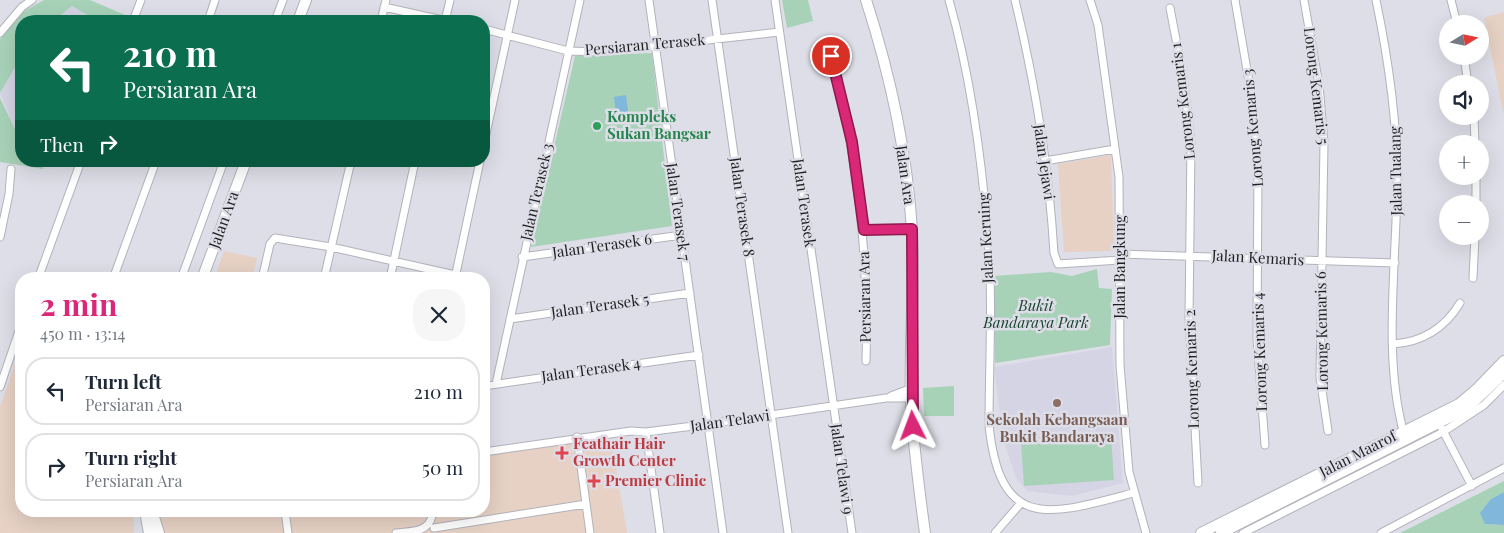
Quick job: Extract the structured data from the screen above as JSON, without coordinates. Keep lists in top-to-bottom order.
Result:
{
  "streets": {
    "street": [
      "Persiaran Terasek",
      "Lorong Kemaris 5",
      "Lorong Kemaris 1",
      "Lorong Kemaris 3",
      "Jalan Jejawi",
      "Jalan Tualang",
      "Jalan Ara",
      "Jalan Terasek 3",
      "Jalan Terasek",
      "Jalan Terasek 8",
      "Jalan Terasek 7",
      "Jalan Keruing",
      "Jalan Terasek 6",
      "Jalan Kemaris",
      "Jalan Bangkung",
      "Persiaran Ara",
      "Jalan Terasek 5",
      "Lorong Kemaris 6",
      "Lorong Kemaris 4",
      "Lorong Kemaris 2",
      "Jalan Terasek 4",
      "Jalan Telawi",
      "Jalan Maarof",
      "Jalan Telawi 9"
    ]
  },
  "crossings": [
    ["Persiaran Terasek", "Jalan Terasek 3"],
    ["Persiaran Terasek", "Jalan Terasek"],
    ["Persiaran Terasek", "Jalan Terasek 8"],
    ["Persiaran Terasek", "Jalan Terasek 7"],
    ["Lorong Kemaris 5", "Jalan Kemaris"],
    ["Lorong Kemaris 5", "Lorong Kemaris 6"],
    ["Lorong Kemaris 1", "Jalan Kemaris"],
    ["Lorong Kemaris 1", "Lorong Kemaris 2"],
    ["Lorong Kemaris 3", "Jalan Kemaris"],
    ["Lorong Kemaris 3", "Lorong Kemaris 4"],
    ["Jalan Jejawi", "Jalan Kemaris"],
    ["Jalan Jejawi", "Jalan Bangkung"],
    ["Jalan Tualang", "Jalan Kemaris"],
    ["Jalan Tualang", "Jalan Maarof"],
    ["Jalan Ara", "Jalan Telawi"],
    ["Jalan Terasek 3", "Jalan Terasek 6"],
    ["Jalan Terasek 3", "Jalan Terasek 5"],
    ["Jalan Terasek 3", "Jalan Terasek 4"],
    ["Jalan Terasek", "Jalan Telawi"],
    ["Jalan Terasek", "Jalan Telawi 9"],
    ["Jalan Terasek 8", "Jalan Telawi"],
    ["Jalan Terasek 7", "Jalan Terasek 6"],
    ["Jalan Terasek 7", "Jalan Terasek 5"],
    ["Jalan Terasek 7", "Jalan Terasek 4"],
    ["Jalan Terasek 7", "Jalan Telawi"],
    ["Jalan Kemaris", "Jalan Bangkung"],
    ["Jalan Kemaris", "Lorong Kemaris 6"],
    ["Jalan Kemaris", "Lorong Kemaris 4"],
    ["Jalan Kemaris", "Lorong Kemaris 2"],
    ["Jalan Telawi", "Jalan Telawi 9"]
  ],
  "parks": ["Bukit Bandaraya Park"],
  "places": {
    "other": ["Kompleks Sukan Bangsar", "Sekolah Kebangsaan Bukit Bandaraya"],
    "health": ["Feathair Hair Growth Center", "Premier Clinic"]
  },
  "north": "right",
  "page": {
    "map_buttons": ["+", "−"],
    "turn": ["210 m", "Persiaran Ara"],
    "then": "Then",
    "heading": ["2 min", "450 m · 13:14"],
    "list": [
      {
        "name": "Turn left",
        "note": "Persiaran Ara",
        "value": "210 m"
      },
      {
        "name": "Turn right",
        "note": "Persiaran Ara",
        "value": "50 m"
      }
    ]
  }
}
